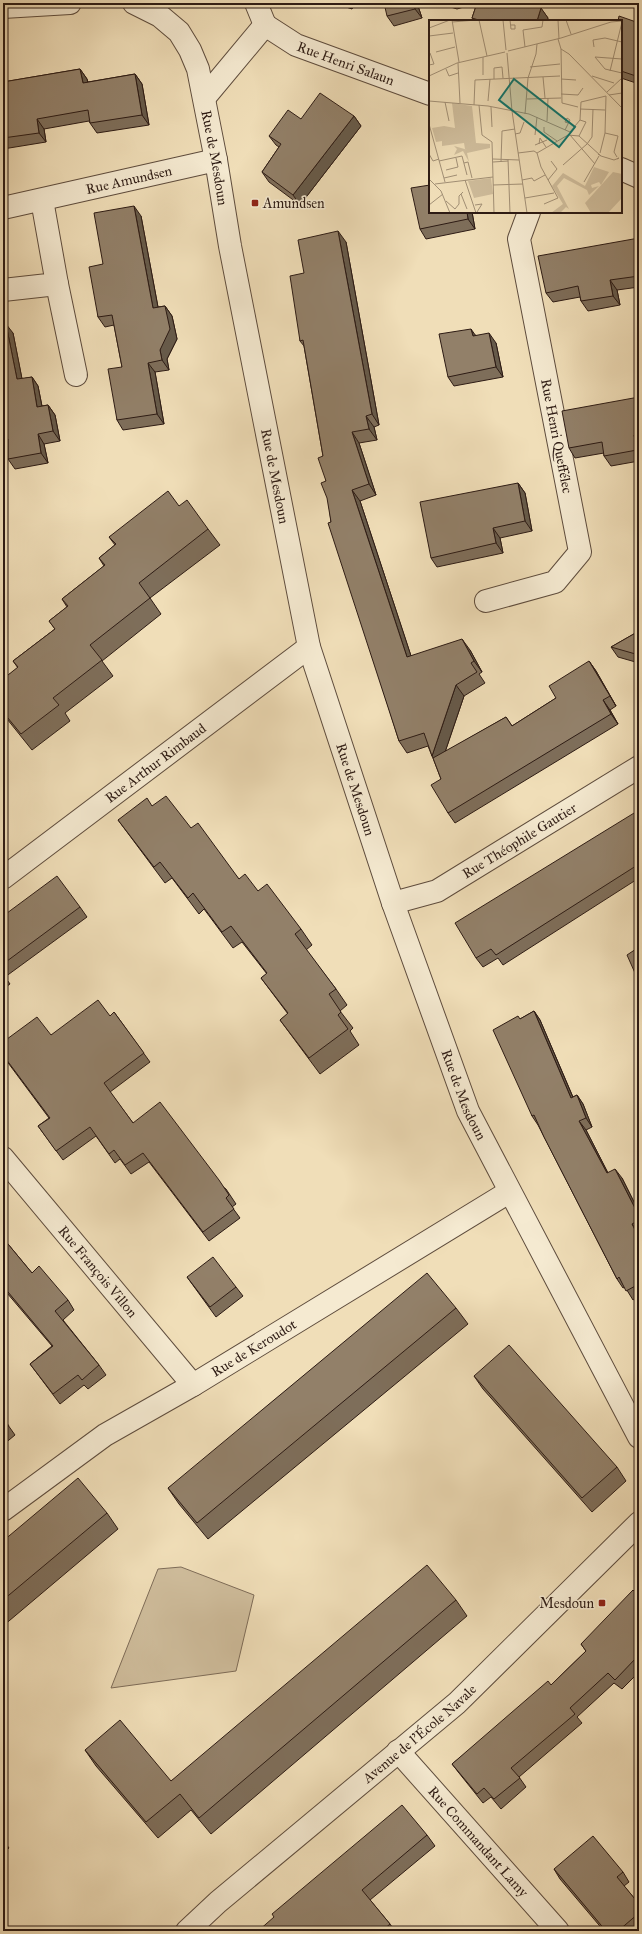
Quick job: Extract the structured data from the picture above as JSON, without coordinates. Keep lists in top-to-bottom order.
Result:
{
  "streets": {
    "street": [
      "Rue Henri Salaun",
      "Rue de Mesdoun",
      "Rue Amundsen",
      "Rue Henri Queffélec",
      "Rue Arthur Rimbaud",
      "Rue Théophile Gautier",
      "Rue François Villon",
      "Rue de Keroudot",
      "Avenue de l'École Navale",
      "Rue Commandant Lamy"
    ]
  },
  "crossings": [
    ["Rue Henri Salaun", "Rue de Mesdoun"],
    ["Rue de Mesdoun", "Rue Amundsen"],
    ["Rue de Mesdoun", "Rue Arthur Rimbaud"],
    ["Rue de Mesdoun", "Rue Théophile Gautier"],
    ["Rue de Mesdoun", "Rue de Keroudot"],
    ["Rue François Villon", "Rue de Keroudot"],
    ["Avenue de l'École Navale", "Rue Commandant Lamy"]
  ],
  "places": {
    "transit": ["Amundsen", "Mesdoun"]
  }
}
